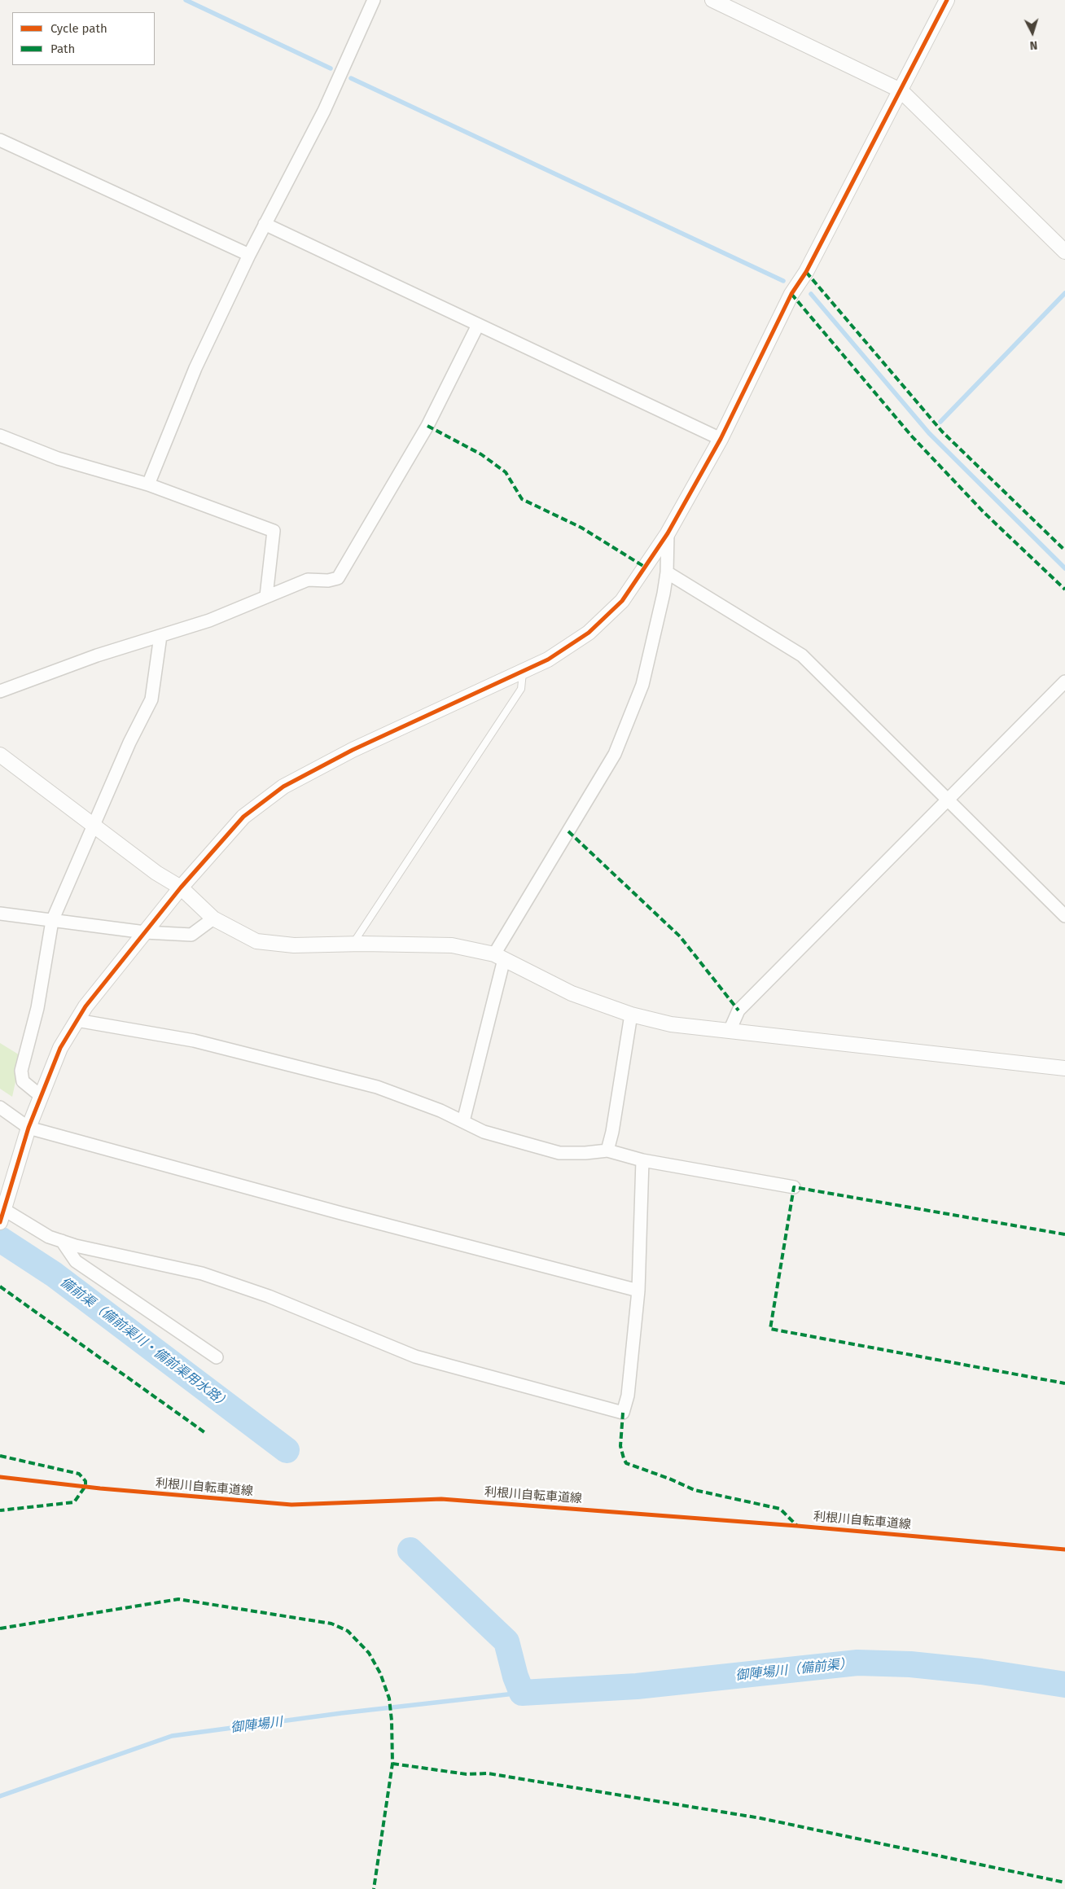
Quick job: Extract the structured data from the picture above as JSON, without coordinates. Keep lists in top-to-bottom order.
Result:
{
  "streets": {
    "cycle path": ["利根川自転車道線"]
  },
  "water": ["備前渠（備前渠川・備前渠用水路）", "御陣場川（備前渠）", "御陣場川"],
  "legend": ["Cycle path", "Path"],
  "north": "bottom"
}
